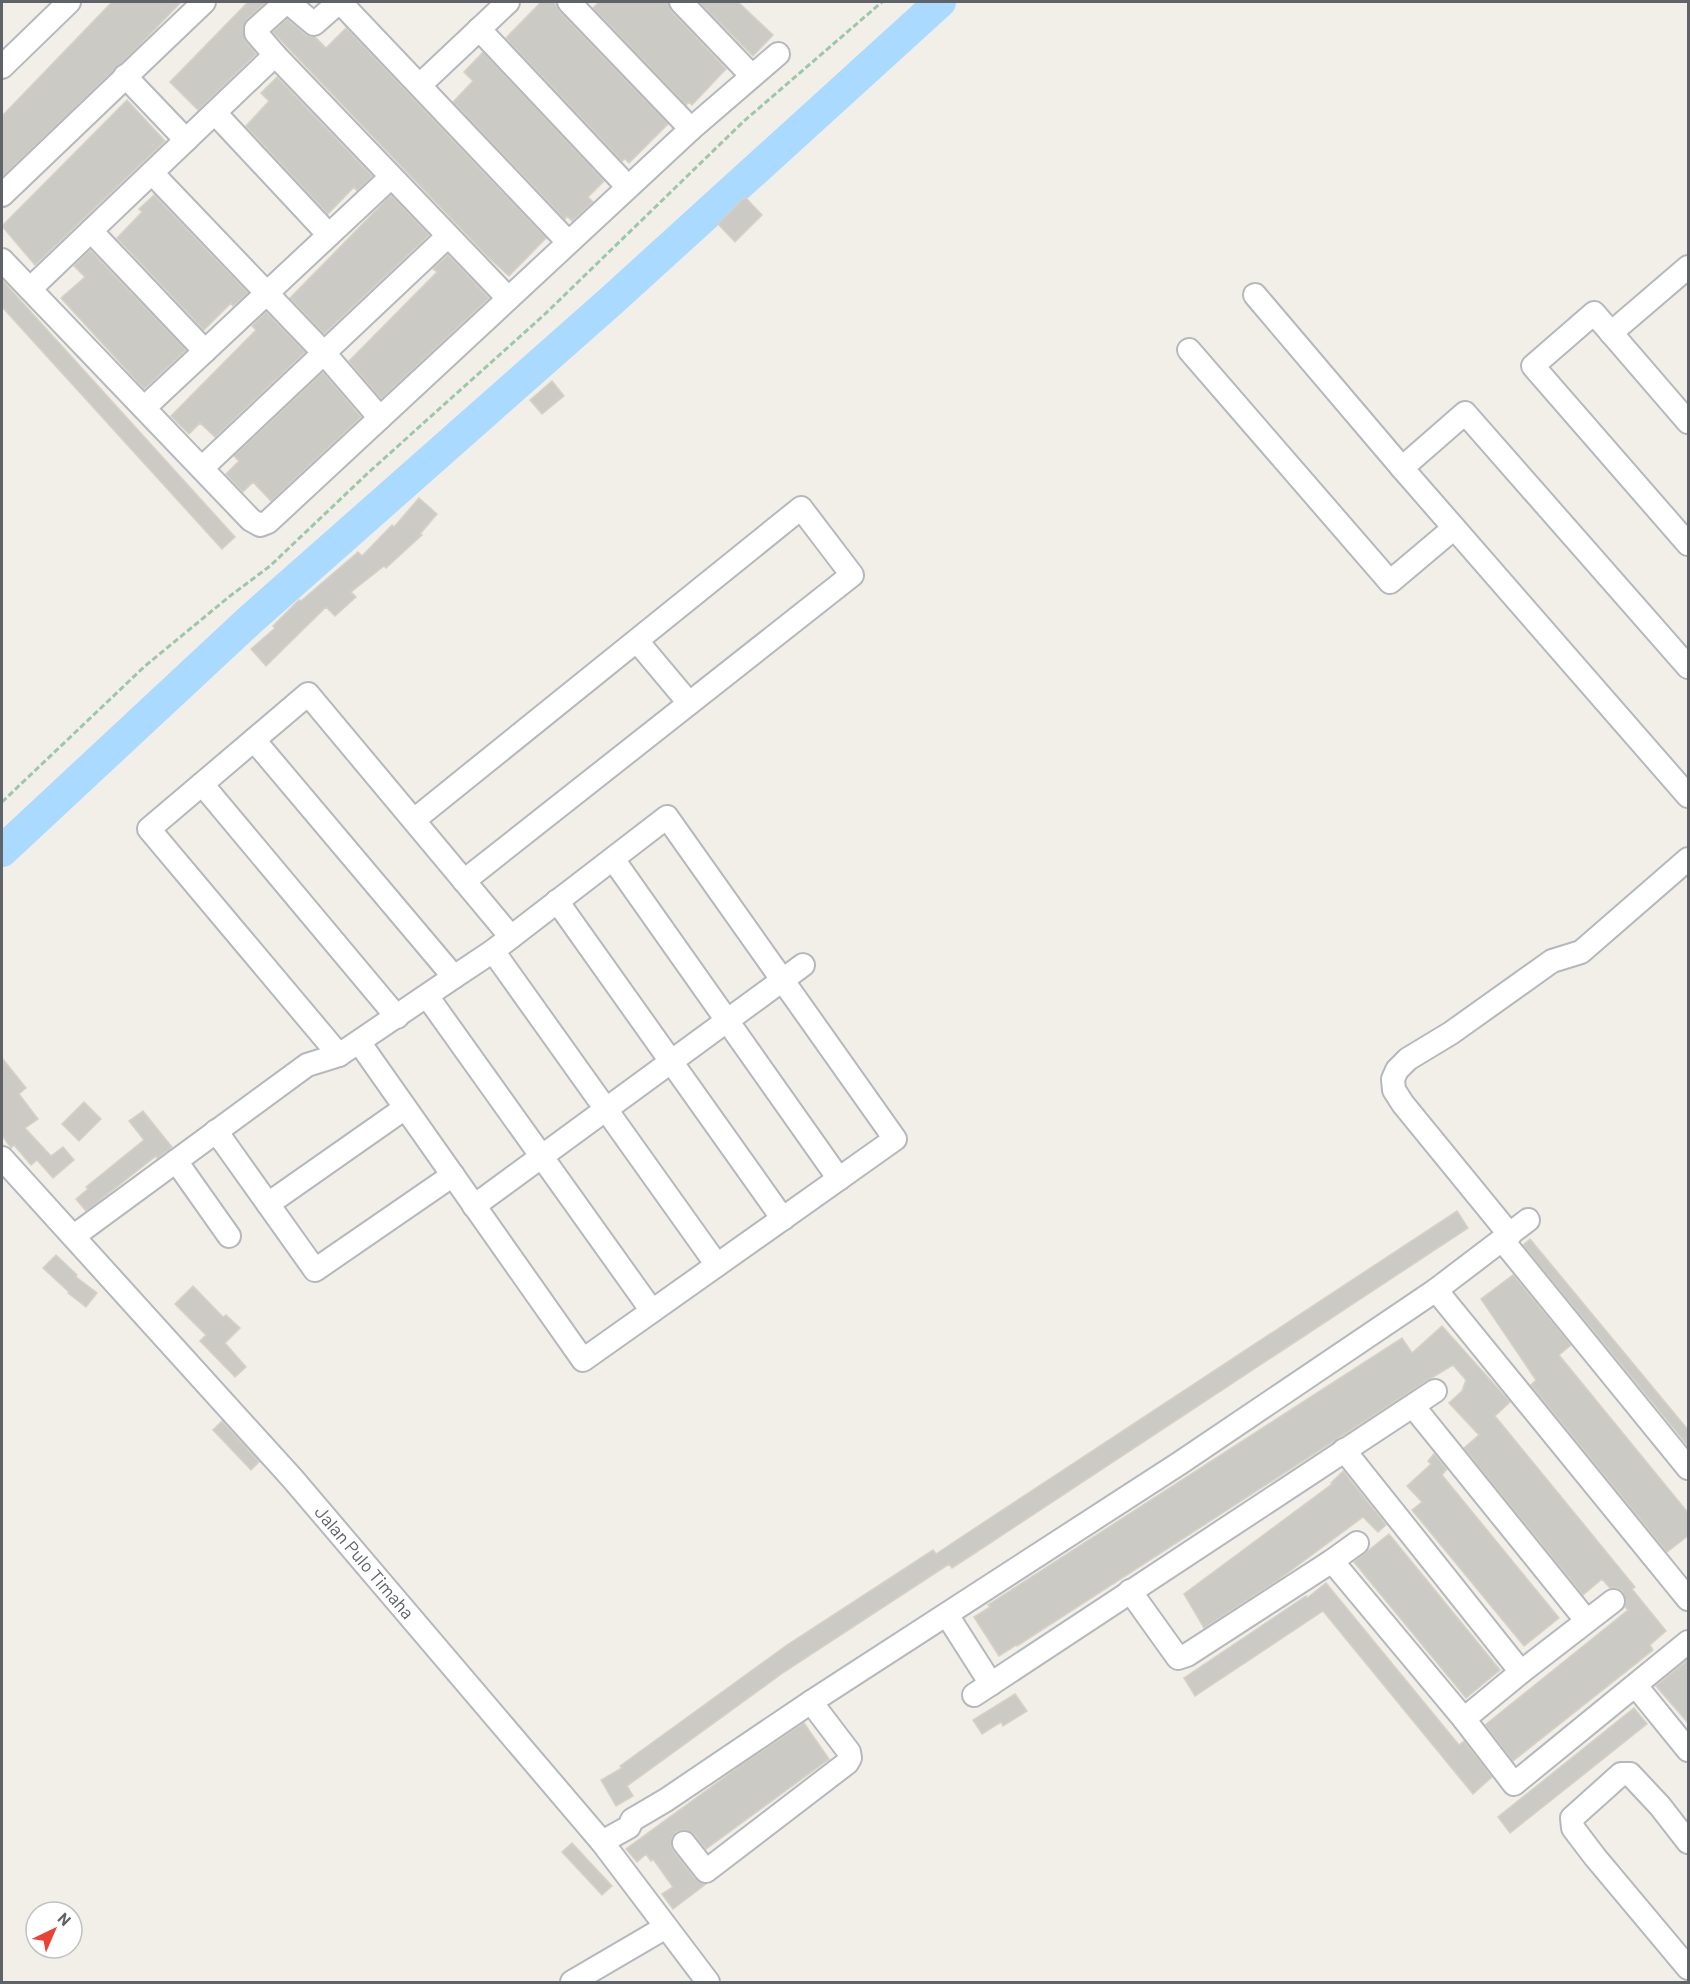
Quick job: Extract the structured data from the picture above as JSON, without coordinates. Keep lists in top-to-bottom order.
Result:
{
  "streets": {
    "street": ["Jalan Pulo Timaha"]
  },
  "north": "top right"
}
